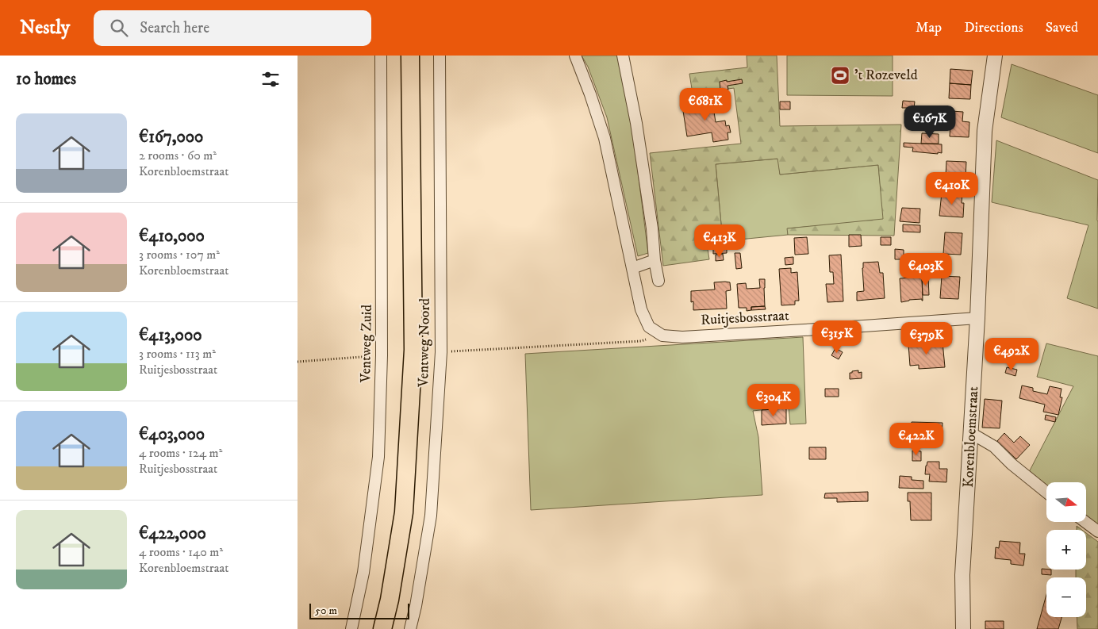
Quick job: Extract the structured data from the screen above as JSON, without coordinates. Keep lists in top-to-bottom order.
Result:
{
  "streets": {
    "street": [
      "Ruitjesbosstraat",
      "Ventweg Noord",
      "Ventweg Zuid",
      "Korenbloemstraat"
    ]
  },
  "crossings": [
    ["Ruitjesbosstraat", "Korenbloemstraat"]
  ],
  "places": {
    "sports": ["'t Rozeveld"]
  },
  "scale_bar": "50 m",
  "north": "right",
  "page": {
    "header": "Nestly",
    "search": "Search here",
    "nav": ["Map", "Directions", "Saved"],
    "heading": "10 homes",
    "price": [
      "€681K",
      "€167K",
      "€410K",
      "€413K",
      "€403K",
      "€315K",
      "€379K",
      "€492K",
      "€304K",
      "€422K"
    ],
    "list": [
      {
        "name": "€167,000",
        "note": "2 rooms · 60 m² · Korenbloemstraat"
      },
      {
        "name": "€410,000",
        "note": "3 rooms · 107 m² · Korenbloemstraat"
      },
      {
        "name": "€413,000",
        "note": "3 rooms · 113 m² · Ruitjesbosstraat"
      },
      {
        "name": "€403,000",
        "note": "4 rooms · 124 m² · Ruitjesbosstraat"
      },
      {
        "name": "€422,000",
        "note": "4 rooms · 140 m² · Korenbloemstraat"
      }
    ],
    "map_buttons": ["+", "−"],
    "scale": "50 m"
  }
}
